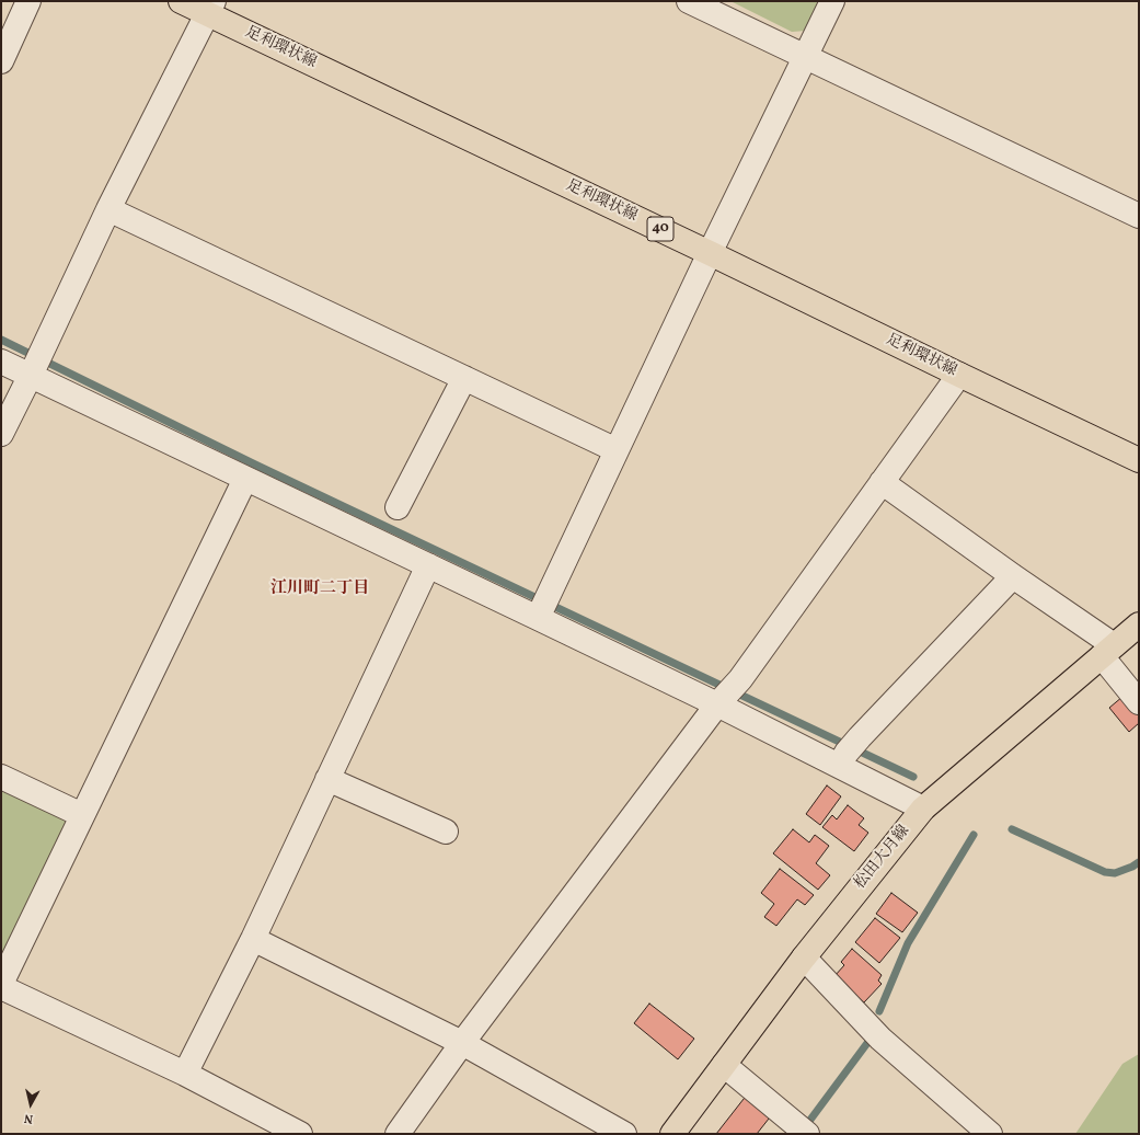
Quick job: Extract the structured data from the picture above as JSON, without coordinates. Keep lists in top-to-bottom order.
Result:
{
  "streets": {
    "main road": ["足利環状線", "40", "松田大月線"]
  },
  "districts": ["江川町二丁目"],
  "north": "bottom"
}
